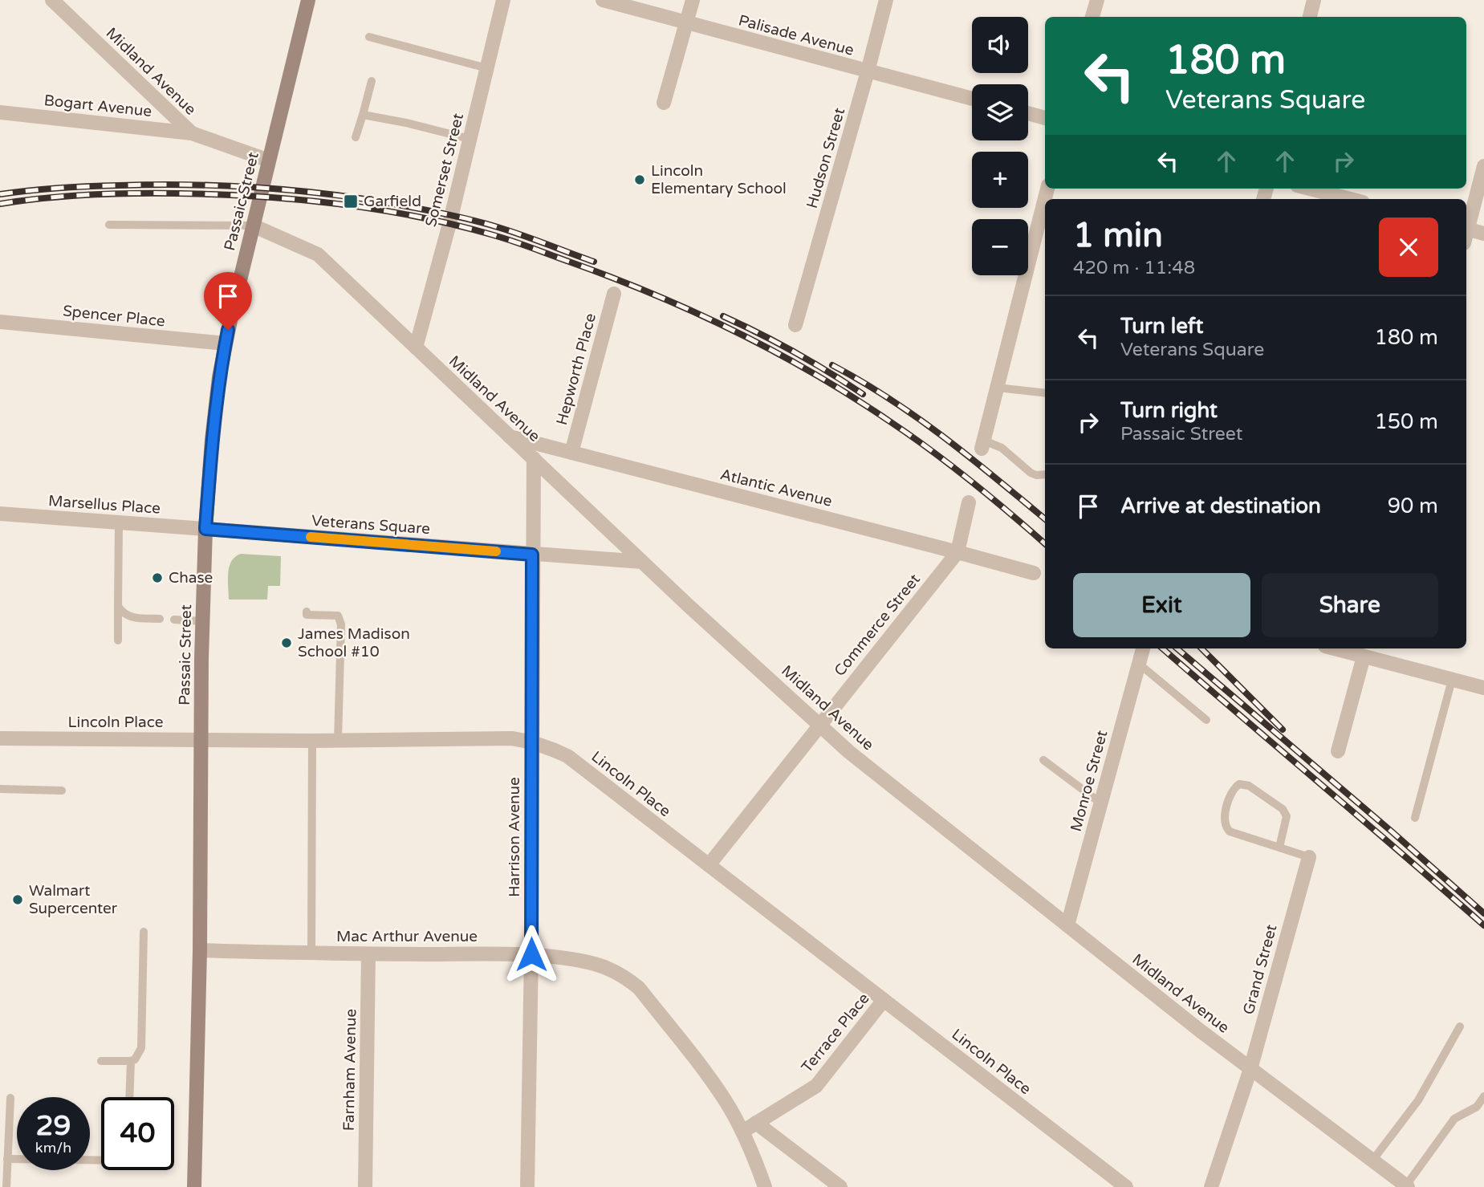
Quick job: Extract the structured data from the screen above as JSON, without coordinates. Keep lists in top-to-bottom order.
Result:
{
  "streets": {
    "main road": ["Passaic Street"],
    "street": [
      "Palisade Avenue",
      "Midland Avenue",
      "Bogart Avenue",
      "Hudson Street",
      "Somerset Street",
      "Spencer Place",
      "Hepworth Place",
      "Atlantic Avenue",
      "Marsellus Place",
      "Veterans Square",
      "Commerce Street",
      "Lincoln Place",
      "Monroe Street",
      "Harrison Avenue",
      "Mac Arthur Avenue",
      "Grand Street",
      "Terrace Place",
      "Farnham Avenue"
    ]
  },
  "crossings": [
    ["Palisade Avenue", "Hudson Street"],
    ["Midland Avenue", "Bogart Avenue"],
    ["Midland Avenue", "Somerset Street"],
    ["Midland Avenue", "Passaic Street"],
    ["Midland Avenue", "Atlantic Avenue"],
    ["Midland Avenue", "Veterans Square"],
    ["Midland Avenue", "Commerce Street"],
    ["Midland Avenue", "Monroe Street"],
    ["Midland Avenue", "Grand Street"],
    ["Passaic Street", "Spencer Place"],
    ["Passaic Street", "Marsellus Place"],
    ["Passaic Street", "Veterans Square"],
    ["Passaic Street", "Lincoln Place"],
    ["Passaic Street", "Mac Arthur Avenue"],
    ["Hepworth Place", "Atlantic Avenue"],
    ["Atlantic Avenue", "Commerce Street"],
    ["Marsellus Place", "Veterans Square"],
    ["Veterans Square", "Harrison Avenue"],
    ["Commerce Street", "Lincoln Place"],
    ["Lincoln Place", "Harrison Avenue"],
    ["Lincoln Place", "Terrace Place"],
    ["Harrison Avenue", "Mac Arthur Avenue"],
    ["Mac Arthur Avenue", "Terrace Place"],
    ["Mac Arthur Avenue", "Farnham Avenue"]
  ],
  "places": {
    "other": [
      "Lincoln Elementary School",
      "Chase",
      "James Madison School #10",
      "Walmart Supercenter"
    ],
    "transit": ["Garfield"]
  },
  "page": {
    "map_buttons": ["+", "−"],
    "turn": ["180 m", "Veterans Square"],
    "heading": ["1 min", "420 m · 11:48"],
    "list": [
      {
        "name": "Turn left",
        "note": "Veterans Square",
        "value": "180 m"
      },
      {
        "name": "Turn right",
        "note": "Passaic Street",
        "value": "150 m"
      },
      {
        "name": "Arrive at destination",
        "value": "90 m"
      }
    ],
    "buttons": ["Exit", "Share"],
    "speed": "29 km/h",
    "limit": "40"
  }
}
